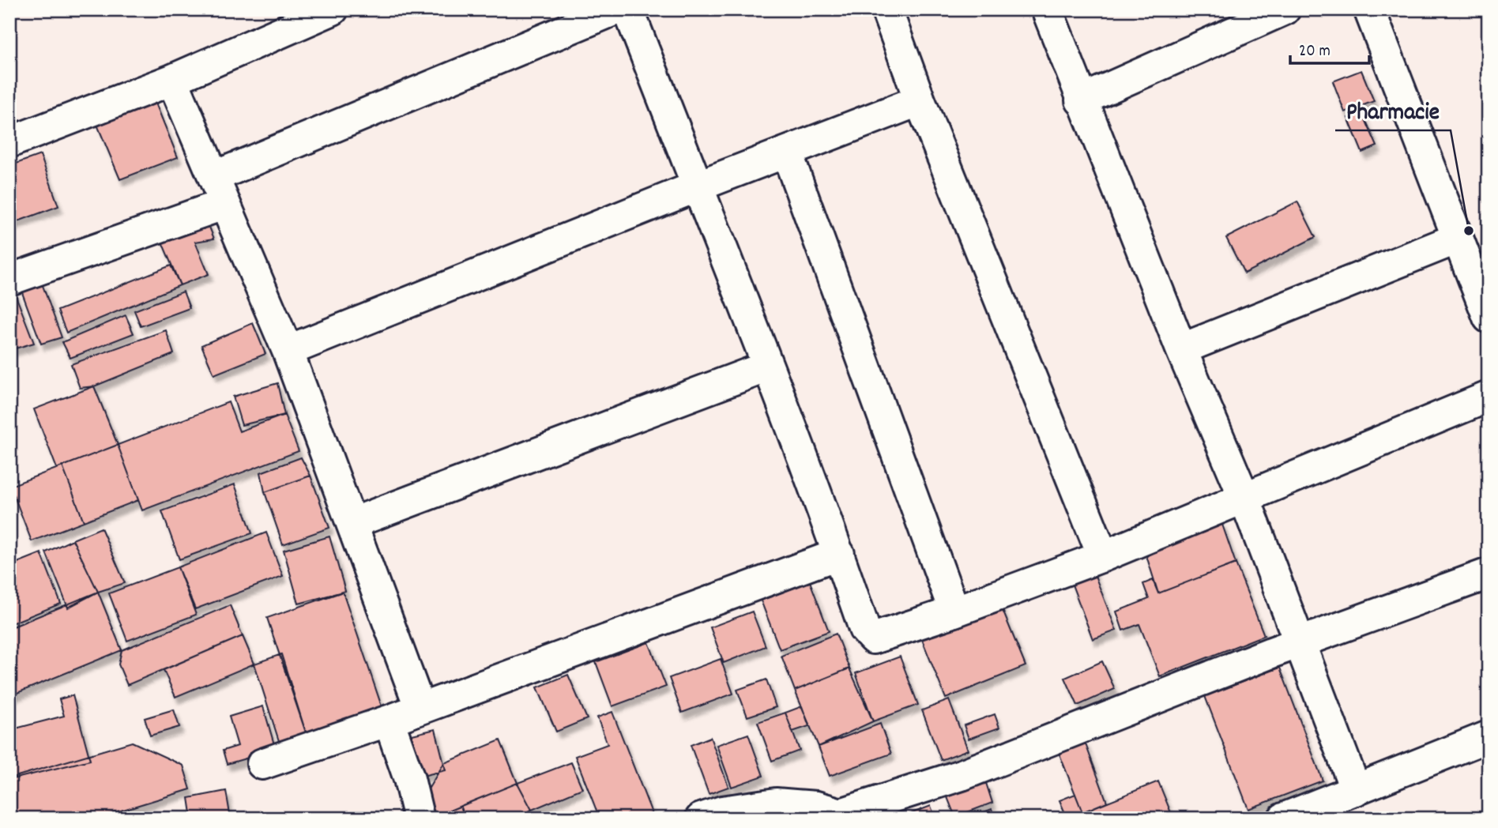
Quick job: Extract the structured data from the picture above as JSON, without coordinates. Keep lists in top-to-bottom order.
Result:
{
  "places": ["Pharmacie"],
  "scale_bar": "20 m"
}
